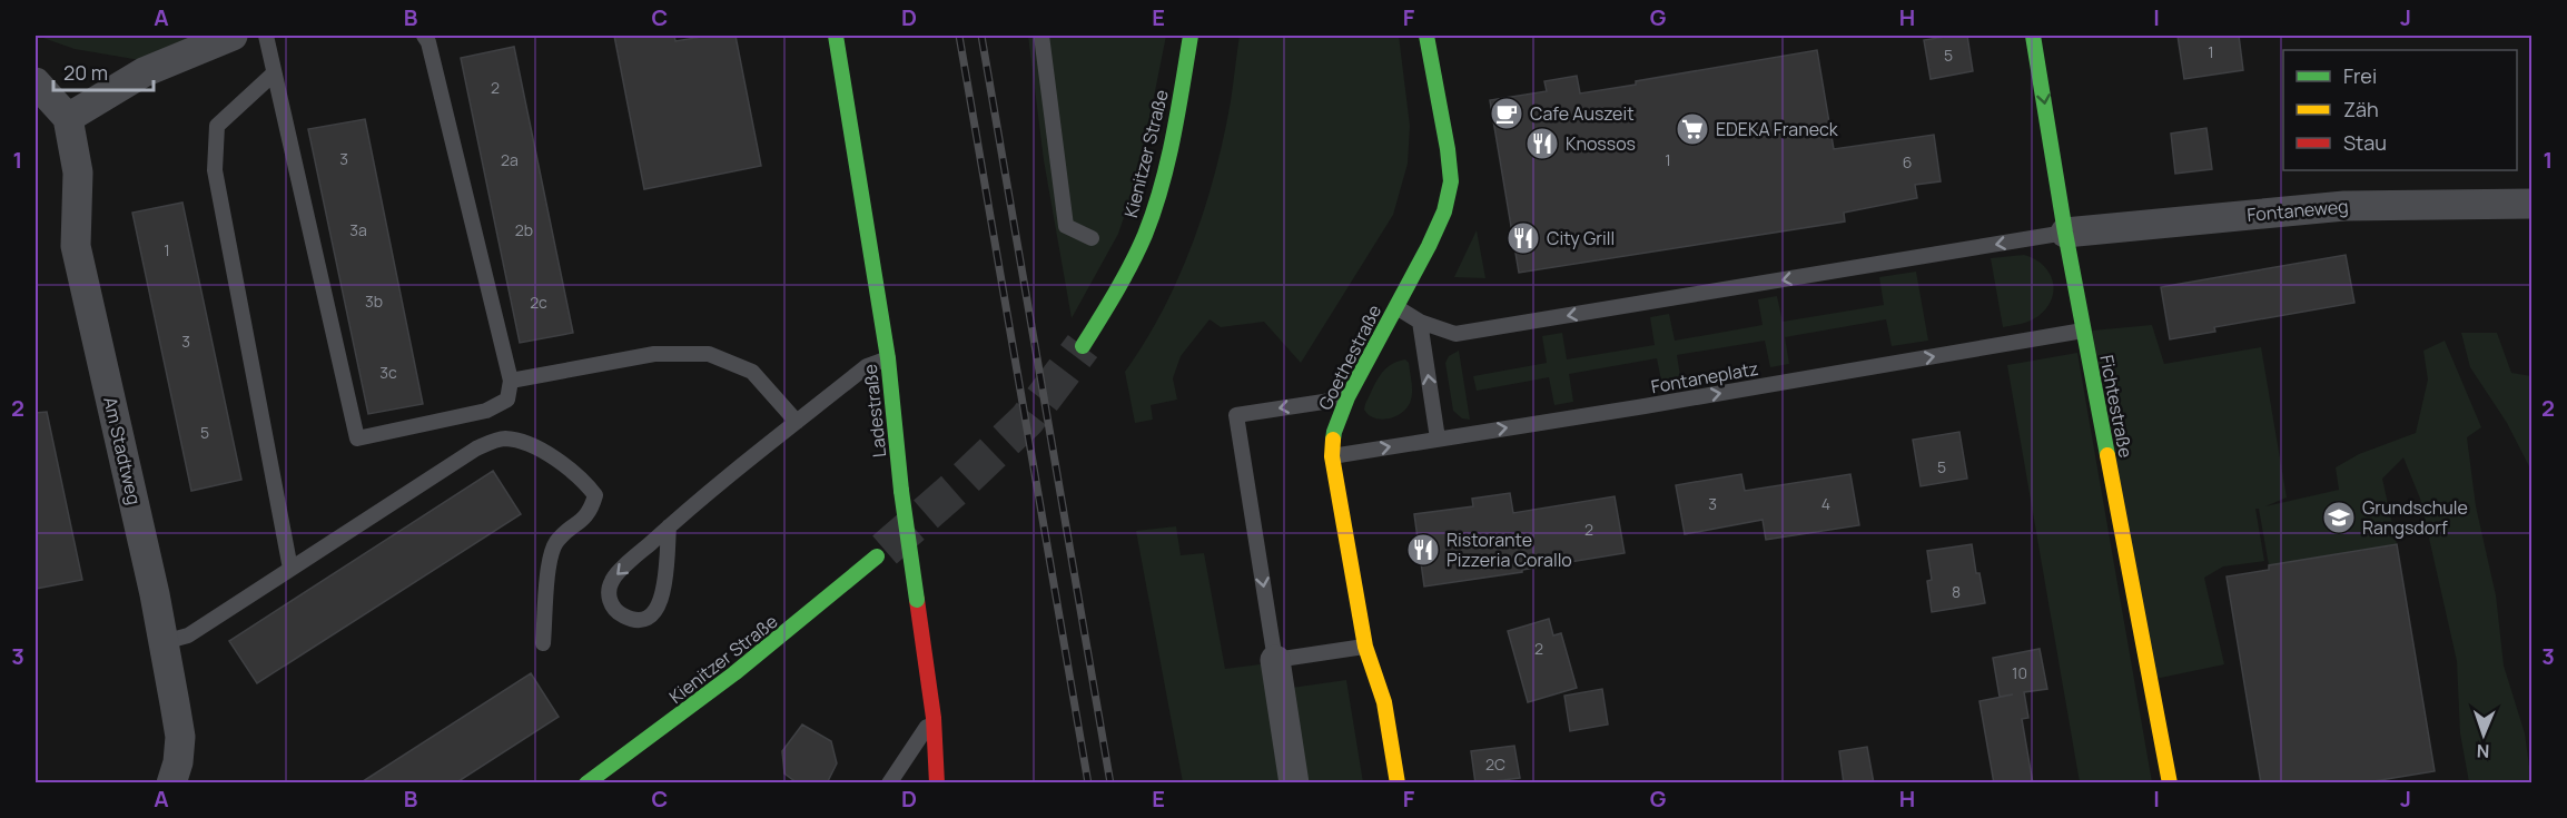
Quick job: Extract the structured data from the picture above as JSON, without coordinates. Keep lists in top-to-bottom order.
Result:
{
  "streets": {
    "street": [
      "Kienitzer Straße",
      "Fontaneweg",
      "Goethestraße",
      "Fichtestraße",
      "Ladestraße",
      "Am Stadtweg"
    ],
    "lane": ["Fontaneplatz"]
  },
  "crossings": [
    ["Fontaneweg", "Fichtestraße"],
    ["Goethestraße", "Fontaneplatz"],
    ["Fontaneplatz", "Fichtestraße"]
  ],
  "places": {
    "cafe": ["Cafe Auszeit"],
    "supermarket": ["EDEKA Franeck"],
    "restaurant": ["Knossos", "City Grill", "Ristorante Pizzeria Corallo"],
    "school or university": ["Grundschule Rangsdorf"]
  },
  "house_numbers": [
    "1",
    "5",
    "2",
    "3",
    "2a",
    "1",
    "6",
    "3a",
    "2b",
    "1",
    "3b",
    "2c",
    "3",
    "3c",
    "5",
    "5",
    "3",
    "4",
    "2",
    "8",
    "2",
    "10",
    "2C"
  ],
  "legend": ["Frei", "Zäh", "Stau"],
  "scale_bar": "20 m",
  "north": "bottom",
  "grid": {
    "columns": [
      "A",
      "B",
      "C",
      "D",
      "E",
      "F",
      "G",
      "H",
      "I",
      "J"
    ],
    "rows": ["1", "2", "3"]
  }
}
